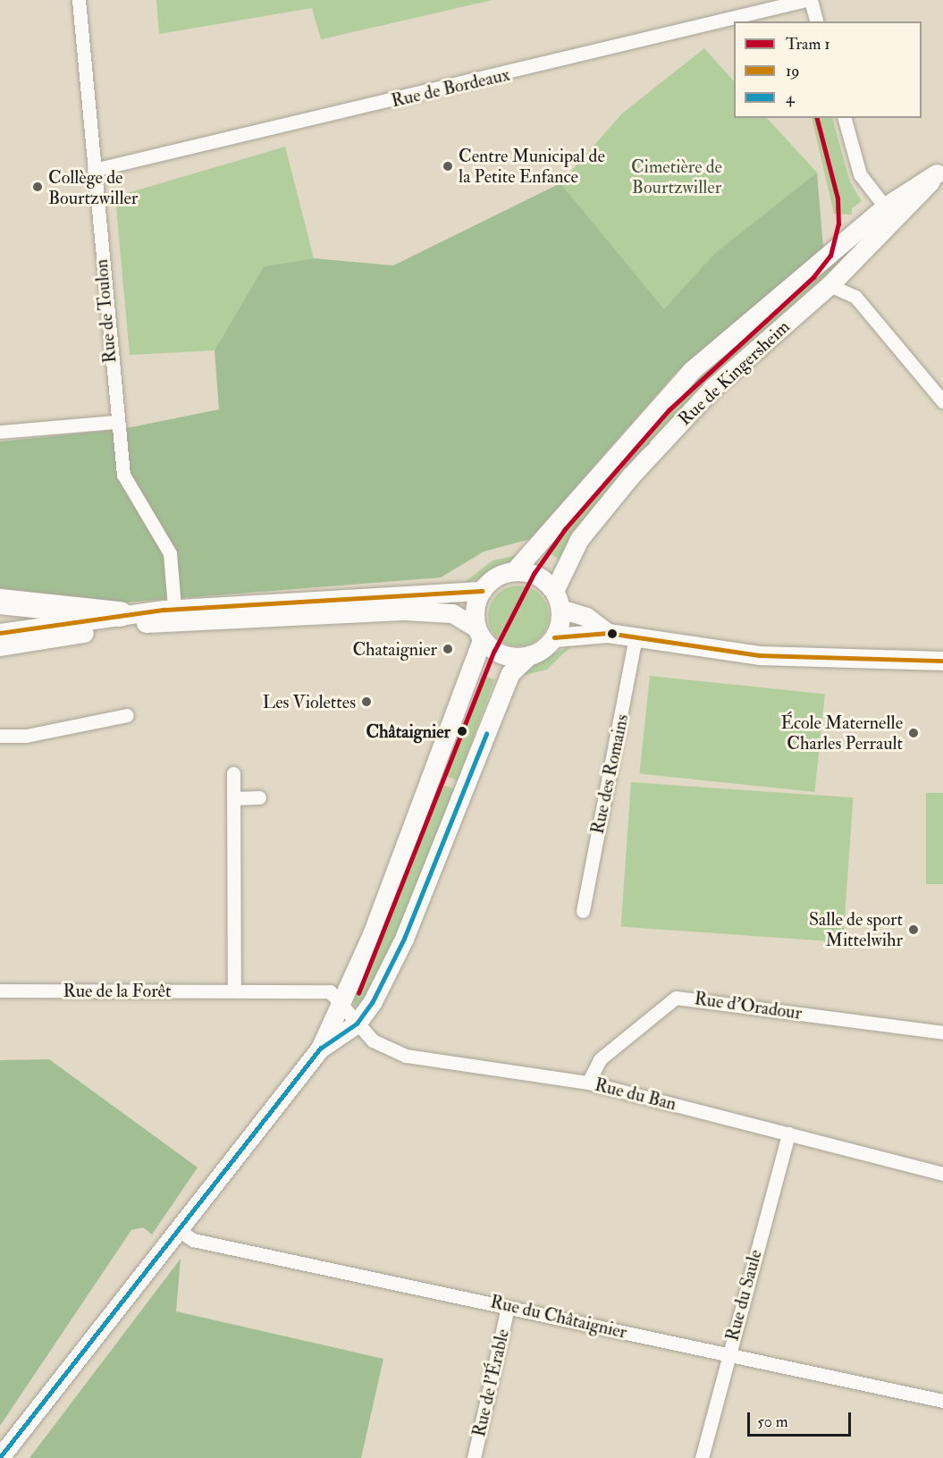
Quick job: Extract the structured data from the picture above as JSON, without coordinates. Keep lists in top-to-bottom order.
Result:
{
  "streets": {
    "main road": ["Rue de Kingersheim"],
    "street": [
      "Rue de Bordeaux",
      "Rue de Toulon",
      "Rue des Romains",
      "Rue de la Forêt",
      "Rue d'Oradour",
      "Rue du Ban",
      "Rue du Saule",
      "Rue du Châtaignier",
      "Rue de l'Érable"
    ]
  },
  "crossings": [
    ["Rue de Bordeaux", "Rue de Toulon"],
    ["Rue de la Forêt", "Rue du Ban"],
    ["Rue d'Oradour", "Rue du Ban"],
    ["Rue du Ban", "Rue du Saule"],
    ["Rue du Saule", "Rue du Châtaignier"],
    ["Rue du Châtaignier", "Rue de l'Érable"]
  ],
  "parks": ["Cimetière de Bourtzwiller"],
  "places": [
    "Centre Municipal de la Petite Enfance",
    "Collège de Bourtzwiller",
    "Chataignier",
    "Les Violettes",
    "Châtaignier",
    "École Maternelle Charles Perrault",
    "Salle de sport Mittelwihr"
  ],
  "lines": ["tram line 1", "transit line 19", "transit line 4"],
  "legend": ["Tram 1", "19", "4"],
  "scale_bar": "50 m"
}
